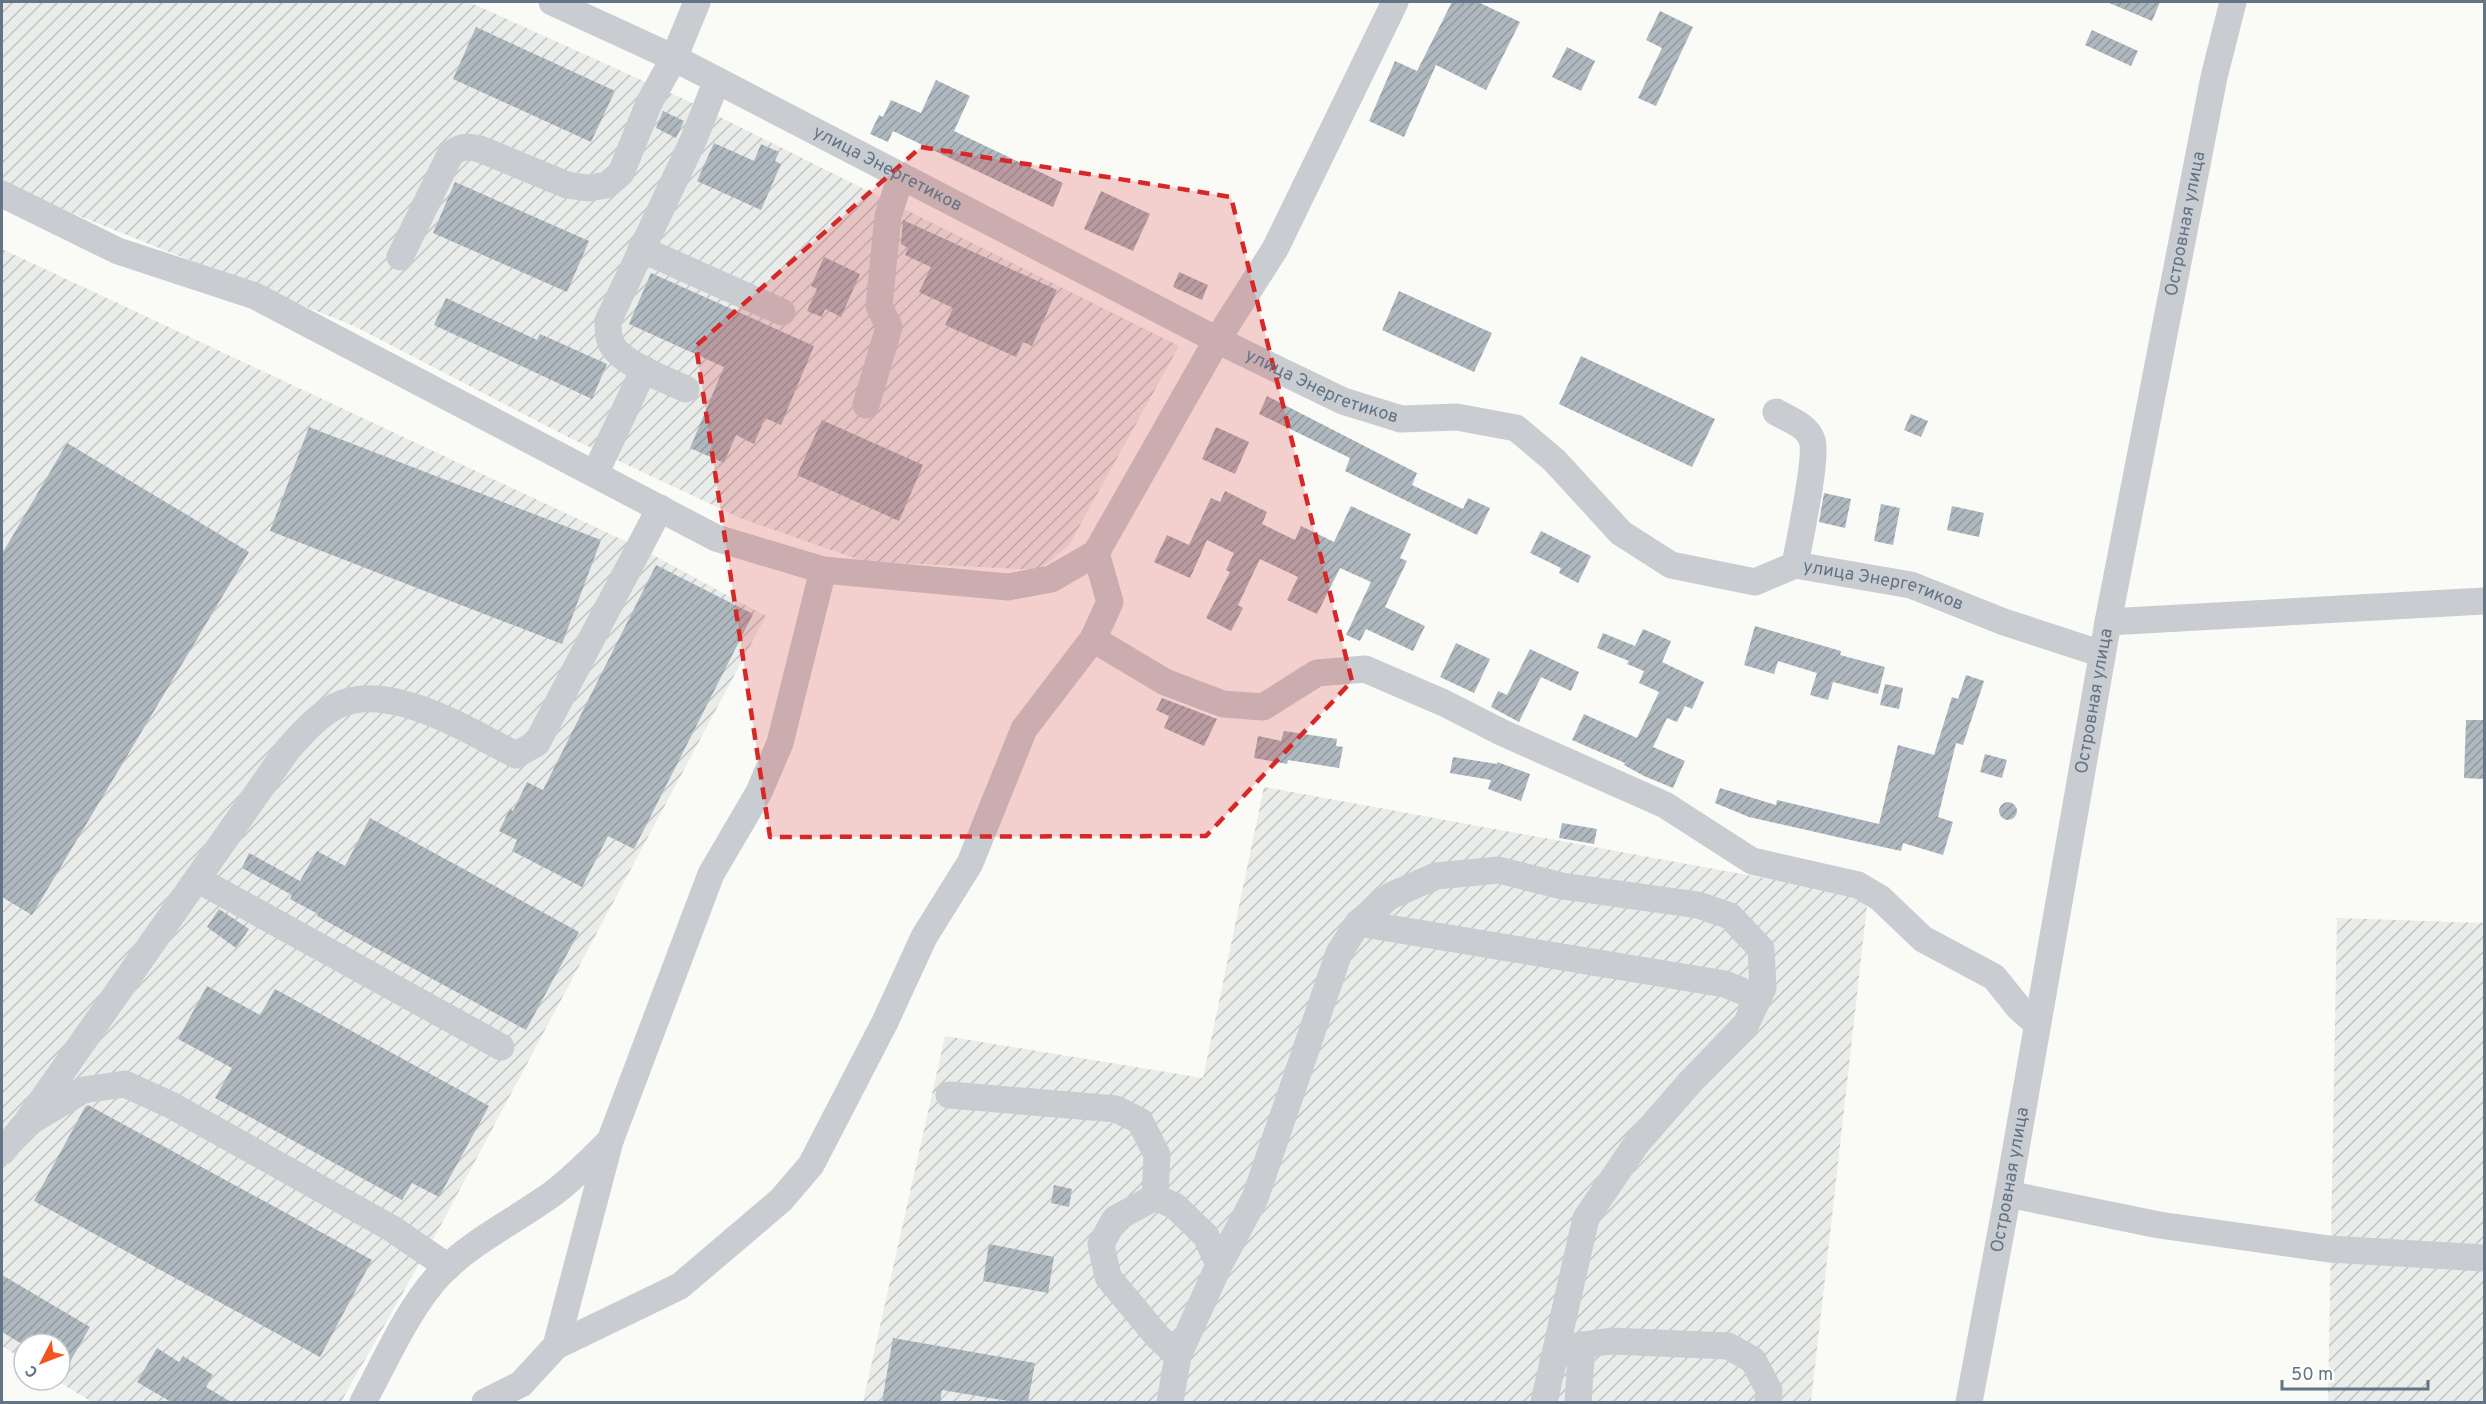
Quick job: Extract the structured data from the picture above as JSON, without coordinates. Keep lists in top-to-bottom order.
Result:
{
  "streets": {
    "street": ["улица Энергетиков", "Островная улица"]
  },
  "crossings": [
    ["улица Энергетиков", "Островная улица"]
  ],
  "scale_bar": "50 m",
  "north": "bottom left"
}
